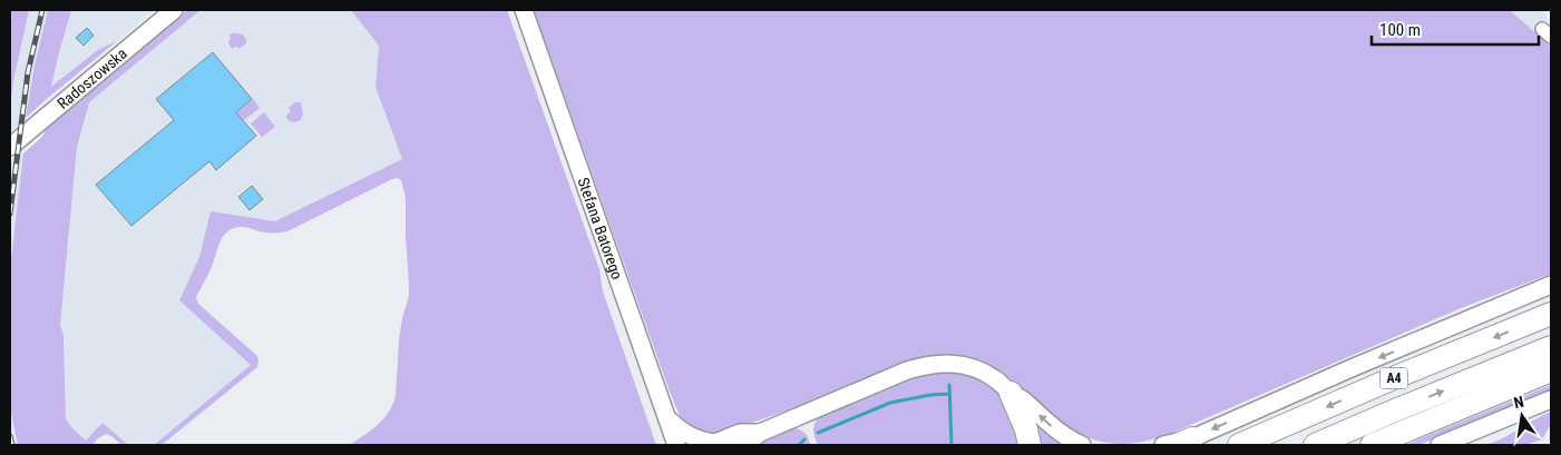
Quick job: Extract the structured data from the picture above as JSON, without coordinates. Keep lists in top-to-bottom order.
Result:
{
  "streets": {
    "highway": ["A4"],
    "street": ["Radoszowska", "Stefana Batorego"]
  },
  "scale_bar": "100 m",
  "north": "top"
}
